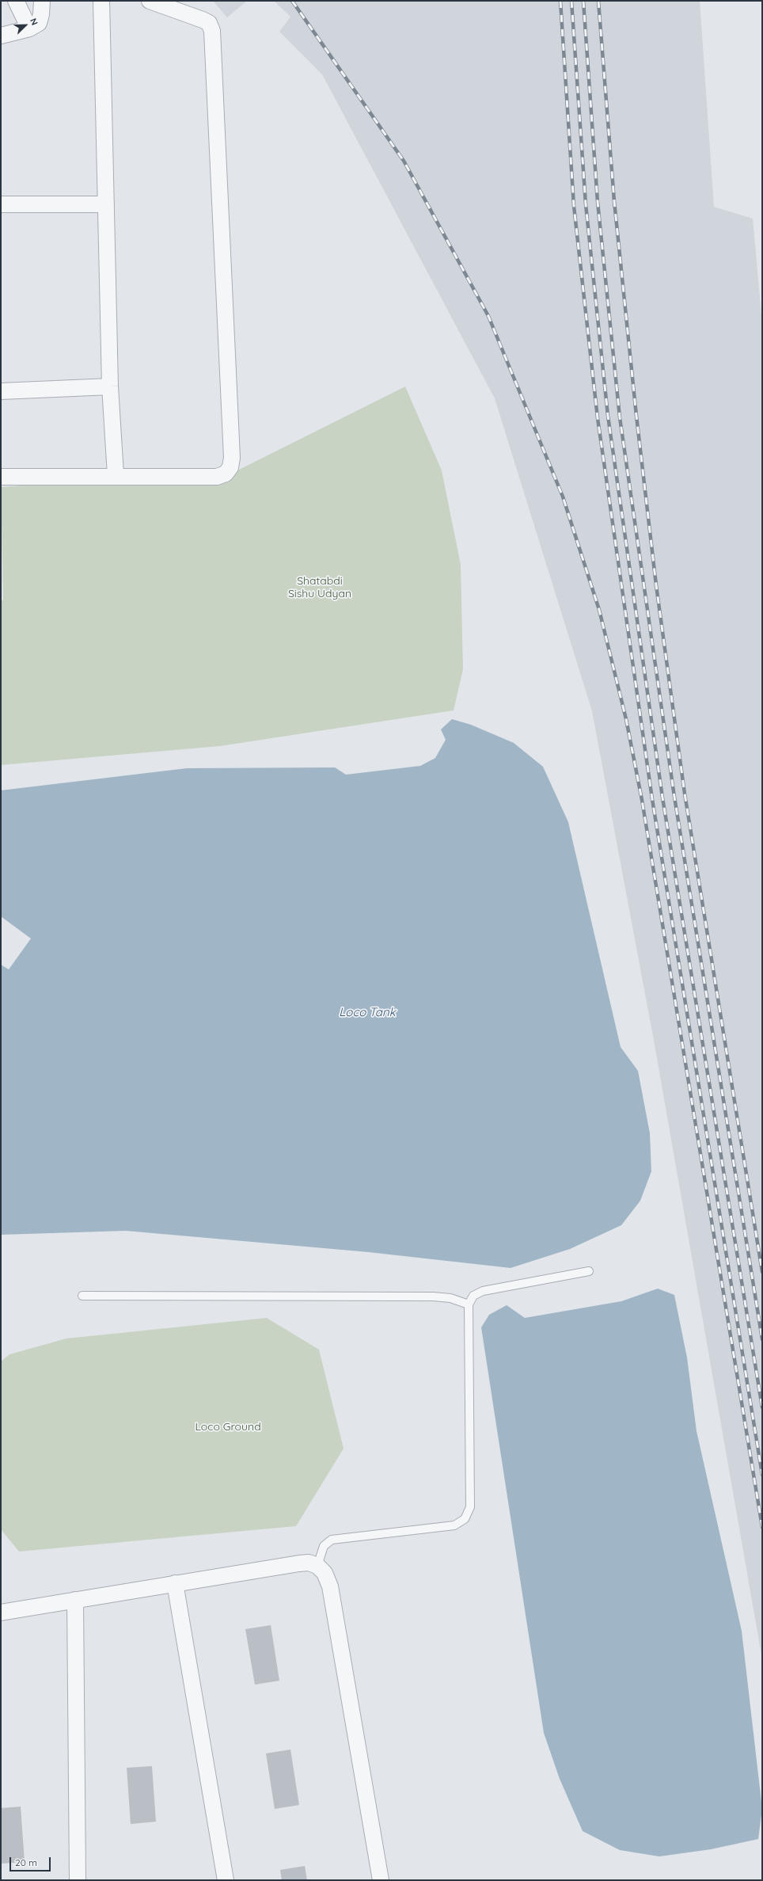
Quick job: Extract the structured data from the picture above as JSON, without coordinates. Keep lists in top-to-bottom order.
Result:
{
  "water": ["Loco Tank"],
  "parks": ["Shatabdi Sishu Udyan", "Loco Ground"],
  "scale_bar": "20 m",
  "north": "top right"
}
